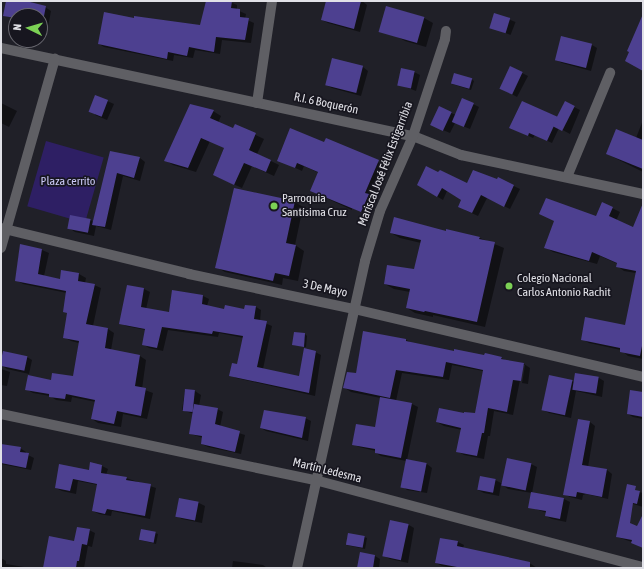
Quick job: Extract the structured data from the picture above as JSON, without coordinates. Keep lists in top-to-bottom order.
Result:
{
  "streets": {
    "street": [
      "R.I. 6 Boquerón",
      "Mariscal José Félix Estigarribia",
      "3 De Mayo",
      "Martín Ledesma"
    ]
  },
  "crossings": [
    ["R.I. 6 Boquerón", "Mariscal José Félix Estigarribia"],
    ["Mariscal José Félix Estigarribia", "3 De Mayo"],
    ["Mariscal José Félix Estigarribia", "Martín Ledesma"]
  ],
  "parks": ["Plaza cerrito"],
  "places": ["Parroquia Santísima Cruz", "Colegio Nacional Carlos Antonio Rachit"],
  "north": "left"
}
